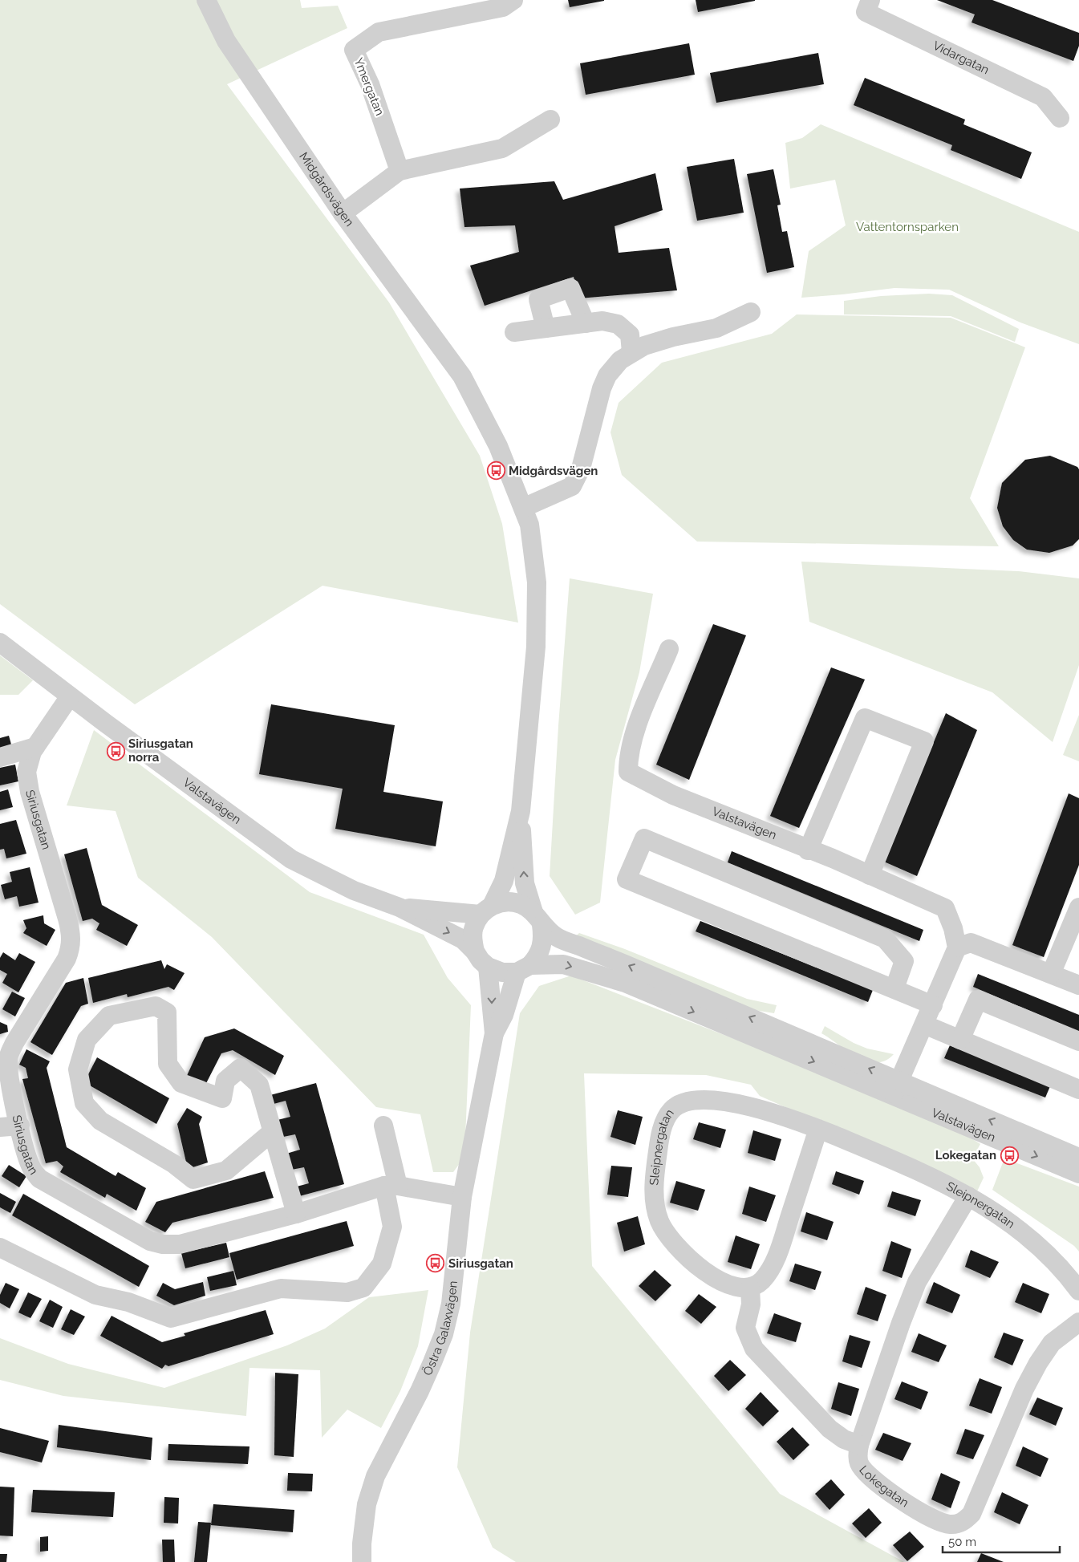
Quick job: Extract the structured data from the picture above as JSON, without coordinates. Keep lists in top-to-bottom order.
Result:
{
  "streets": {
    "street": [
      "Vidargatan",
      "Ymergatan",
      "Midgårdsvägen",
      "Valstavägen",
      "Siriusgatan",
      "Sleipnergatan",
      "Östra Galaxvägen",
      "Lokegatan"
    ]
  },
  "crossings": [
    ["Midgårdsvägen", "Valstavägen"],
    ["Midgårdsvägen", "Östra Galaxvägen"],
    ["Valstavägen", "Siriusgatan"],
    ["Valstavägen", "Östra Galaxvägen"],
    ["Siriusgatan", "Östra Galaxvägen"],
    ["Sleipnergatan", "Lokegatan"]
  ],
  "parks": ["Vattentornsparken"],
  "places": {
    "bus stop": [
      "Midgårdsvägen",
      "Siriusgatan norra",
      "Lokegatan",
      "Siriusgatan"
    ]
  },
  "scale_bar": "50 m"
}
